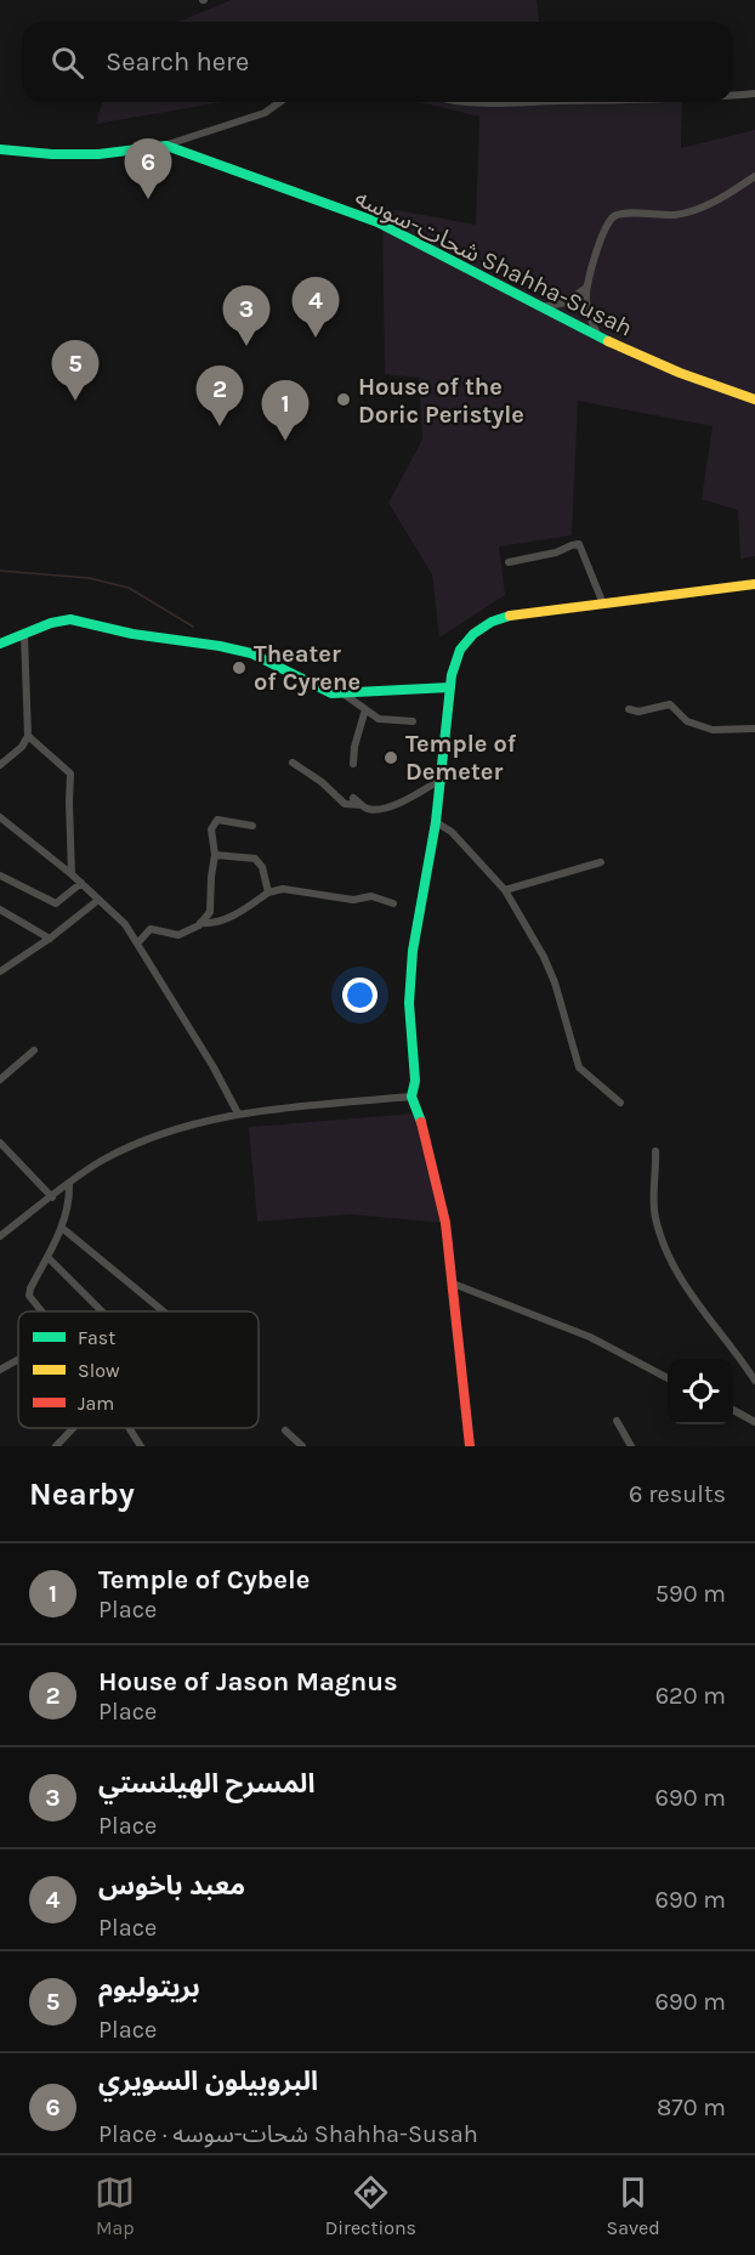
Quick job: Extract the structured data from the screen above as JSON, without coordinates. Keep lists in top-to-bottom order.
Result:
{
  "streets": {
    "main road": ["شحات-سوسه Shahha-Susah"]
  },
  "places": ["House of the Doric Peristyle", "Theater of Cyrene", "Temple of Demeter"],
  "legend": ["Fast", "Slow", "Jam"],
  "page": {
    "search": "Search here",
    "pins": [
      "6",
      "4",
      "3",
      "5",
      "2",
      "1"
    ],
    "heading": ["Nearby", "6 results"],
    "list": [
      {
        "mark": "1",
        "name": "Temple of Cybele",
        "note": "Place",
        "value": "590 m"
      },
      {
        "mark": "2",
        "name": "House of Jason Magnus",
        "note": "Place",
        "value": "620 m"
      },
      {
        "mark": "3",
        "name": "المسرح الهيلنستي",
        "note": "Place",
        "value": "690 m"
      },
      {
        "mark": "4",
        "name": "معبد باخوس",
        "note": "Place",
        "value": "690 m"
      },
      {
        "mark": "5",
        "name": "بريتوليوم",
        "note": "Place",
        "value": "690 m"
      },
      {
        "mark": "6",
        "name": "البروبيلون السويري",
        "note": "Place · شحات-سوسه Shahha-Susah",
        "value": "870 m"
      }
    ],
    "nav": ["Map", "Directions", "Saved"]
  }
}
